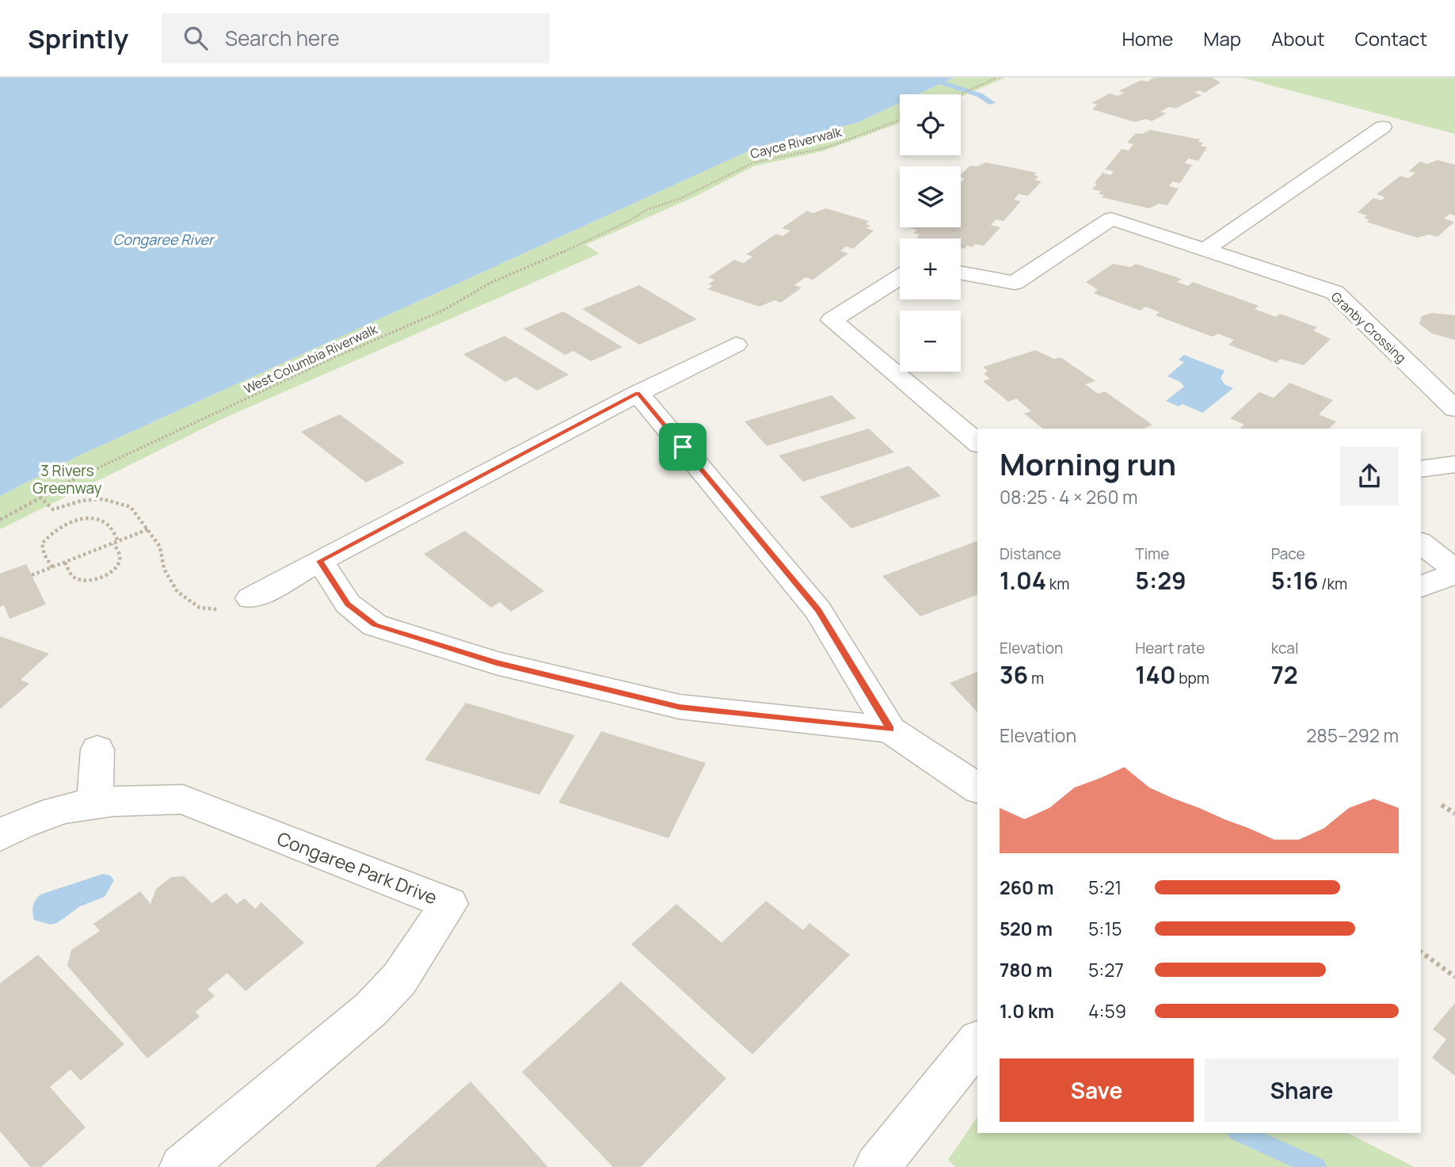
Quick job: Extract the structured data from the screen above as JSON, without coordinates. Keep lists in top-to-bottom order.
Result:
{
  "streets": {
    "street": ["Granby Crossing", "Congaree Park Drive"],
    "path": ["Cayce Riverwalk", "West Columbia Riverwalk"]
  },
  "crossings": [
    ["Cayce Riverwalk", "West Columbia Riverwalk"]
  ],
  "water": ["Congaree River"],
  "parks": ["3 Rivers Greenway"],
  "page": {
    "header": "Sprintly",
    "search": "Search here",
    "nav": [
      "Home",
      "Map",
      "About",
      "Contact"
    ],
    "map_buttons": ["+", "−"],
    "heading": ["Morning run", "08:25 · 4 × 260 m"],
    "stats": [
      ["Distance", "1.04 km"],
      ["Time", "5:29"],
      ["Pace", "5:16 /km"],
      ["Elevation", "36 m"],
      ["Heart rate", "140 bpm"],
      ["kcal", "72"]
    ],
    "chart": ["Elevation", "285–292 m"],
    "list": [
      {
        "name": "260 m",
        "note": "5:21"
      },
      {
        "name": "520 m",
        "note": "5:15"
      },
      {
        "name": "780 m",
        "note": "5:27"
      },
      {
        "name": "1.0 km",
        "note": "4:59"
      }
    ],
    "buttons": ["Save", "Share"]
  }
}
